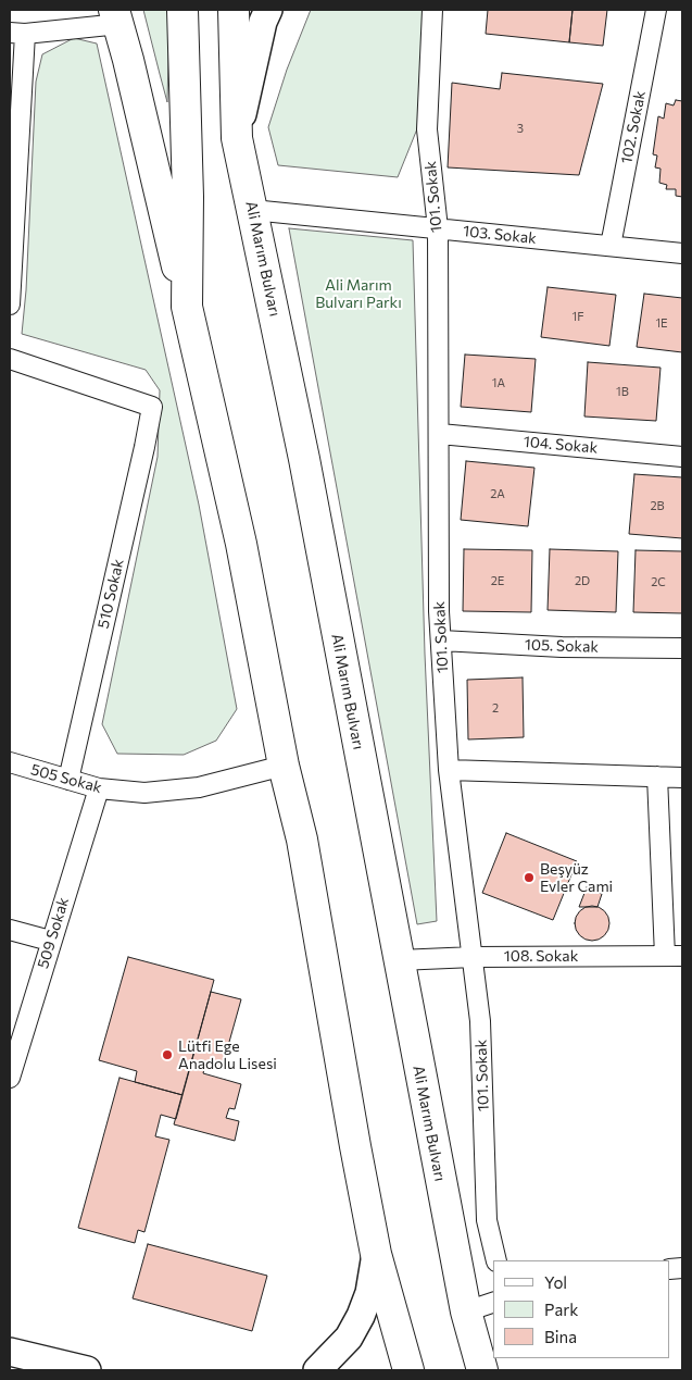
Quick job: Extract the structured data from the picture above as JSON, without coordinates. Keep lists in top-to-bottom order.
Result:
{
  "streets": {
    "main road": ["Ali Marım Bulvarı"],
    "street": [
      "102. Sokak",
      "101. Sokak",
      "103. Sokak",
      "104. Sokak",
      "510 Sokak",
      "105. Sokak",
      "505 Sokak",
      "509 Sokak",
      "108. Sokak"
    ]
  },
  "crossings": [
    ["102. Sokak", "103. Sokak"],
    ["101. Sokak", "103. Sokak"],
    ["101. Sokak", "104. Sokak"],
    ["101. Sokak", "105. Sokak"],
    ["101. Sokak", "108. Sokak"],
    ["103. Sokak", "Ali Marım Bulvarı"],
    ["Ali Marım Bulvarı", "108. Sokak"],
    ["510 Sokak", "505 Sokak"],
    ["505 Sokak", "509 Sokak"]
  ],
  "parks": ["Ali Marım Bulvarı Parkı"],
  "places": ["Beşyüz Evler Cami", "Lütfi Ege Anadolu Lisesi"],
  "house_numbers": [
    "3",
    "1F",
    "1E",
    "1A",
    "1B",
    "2A",
    "2B",
    "2E",
    "2D",
    "2C",
    "2"
  ],
  "legend": ["Yol", "Park", "Bina"]
}
